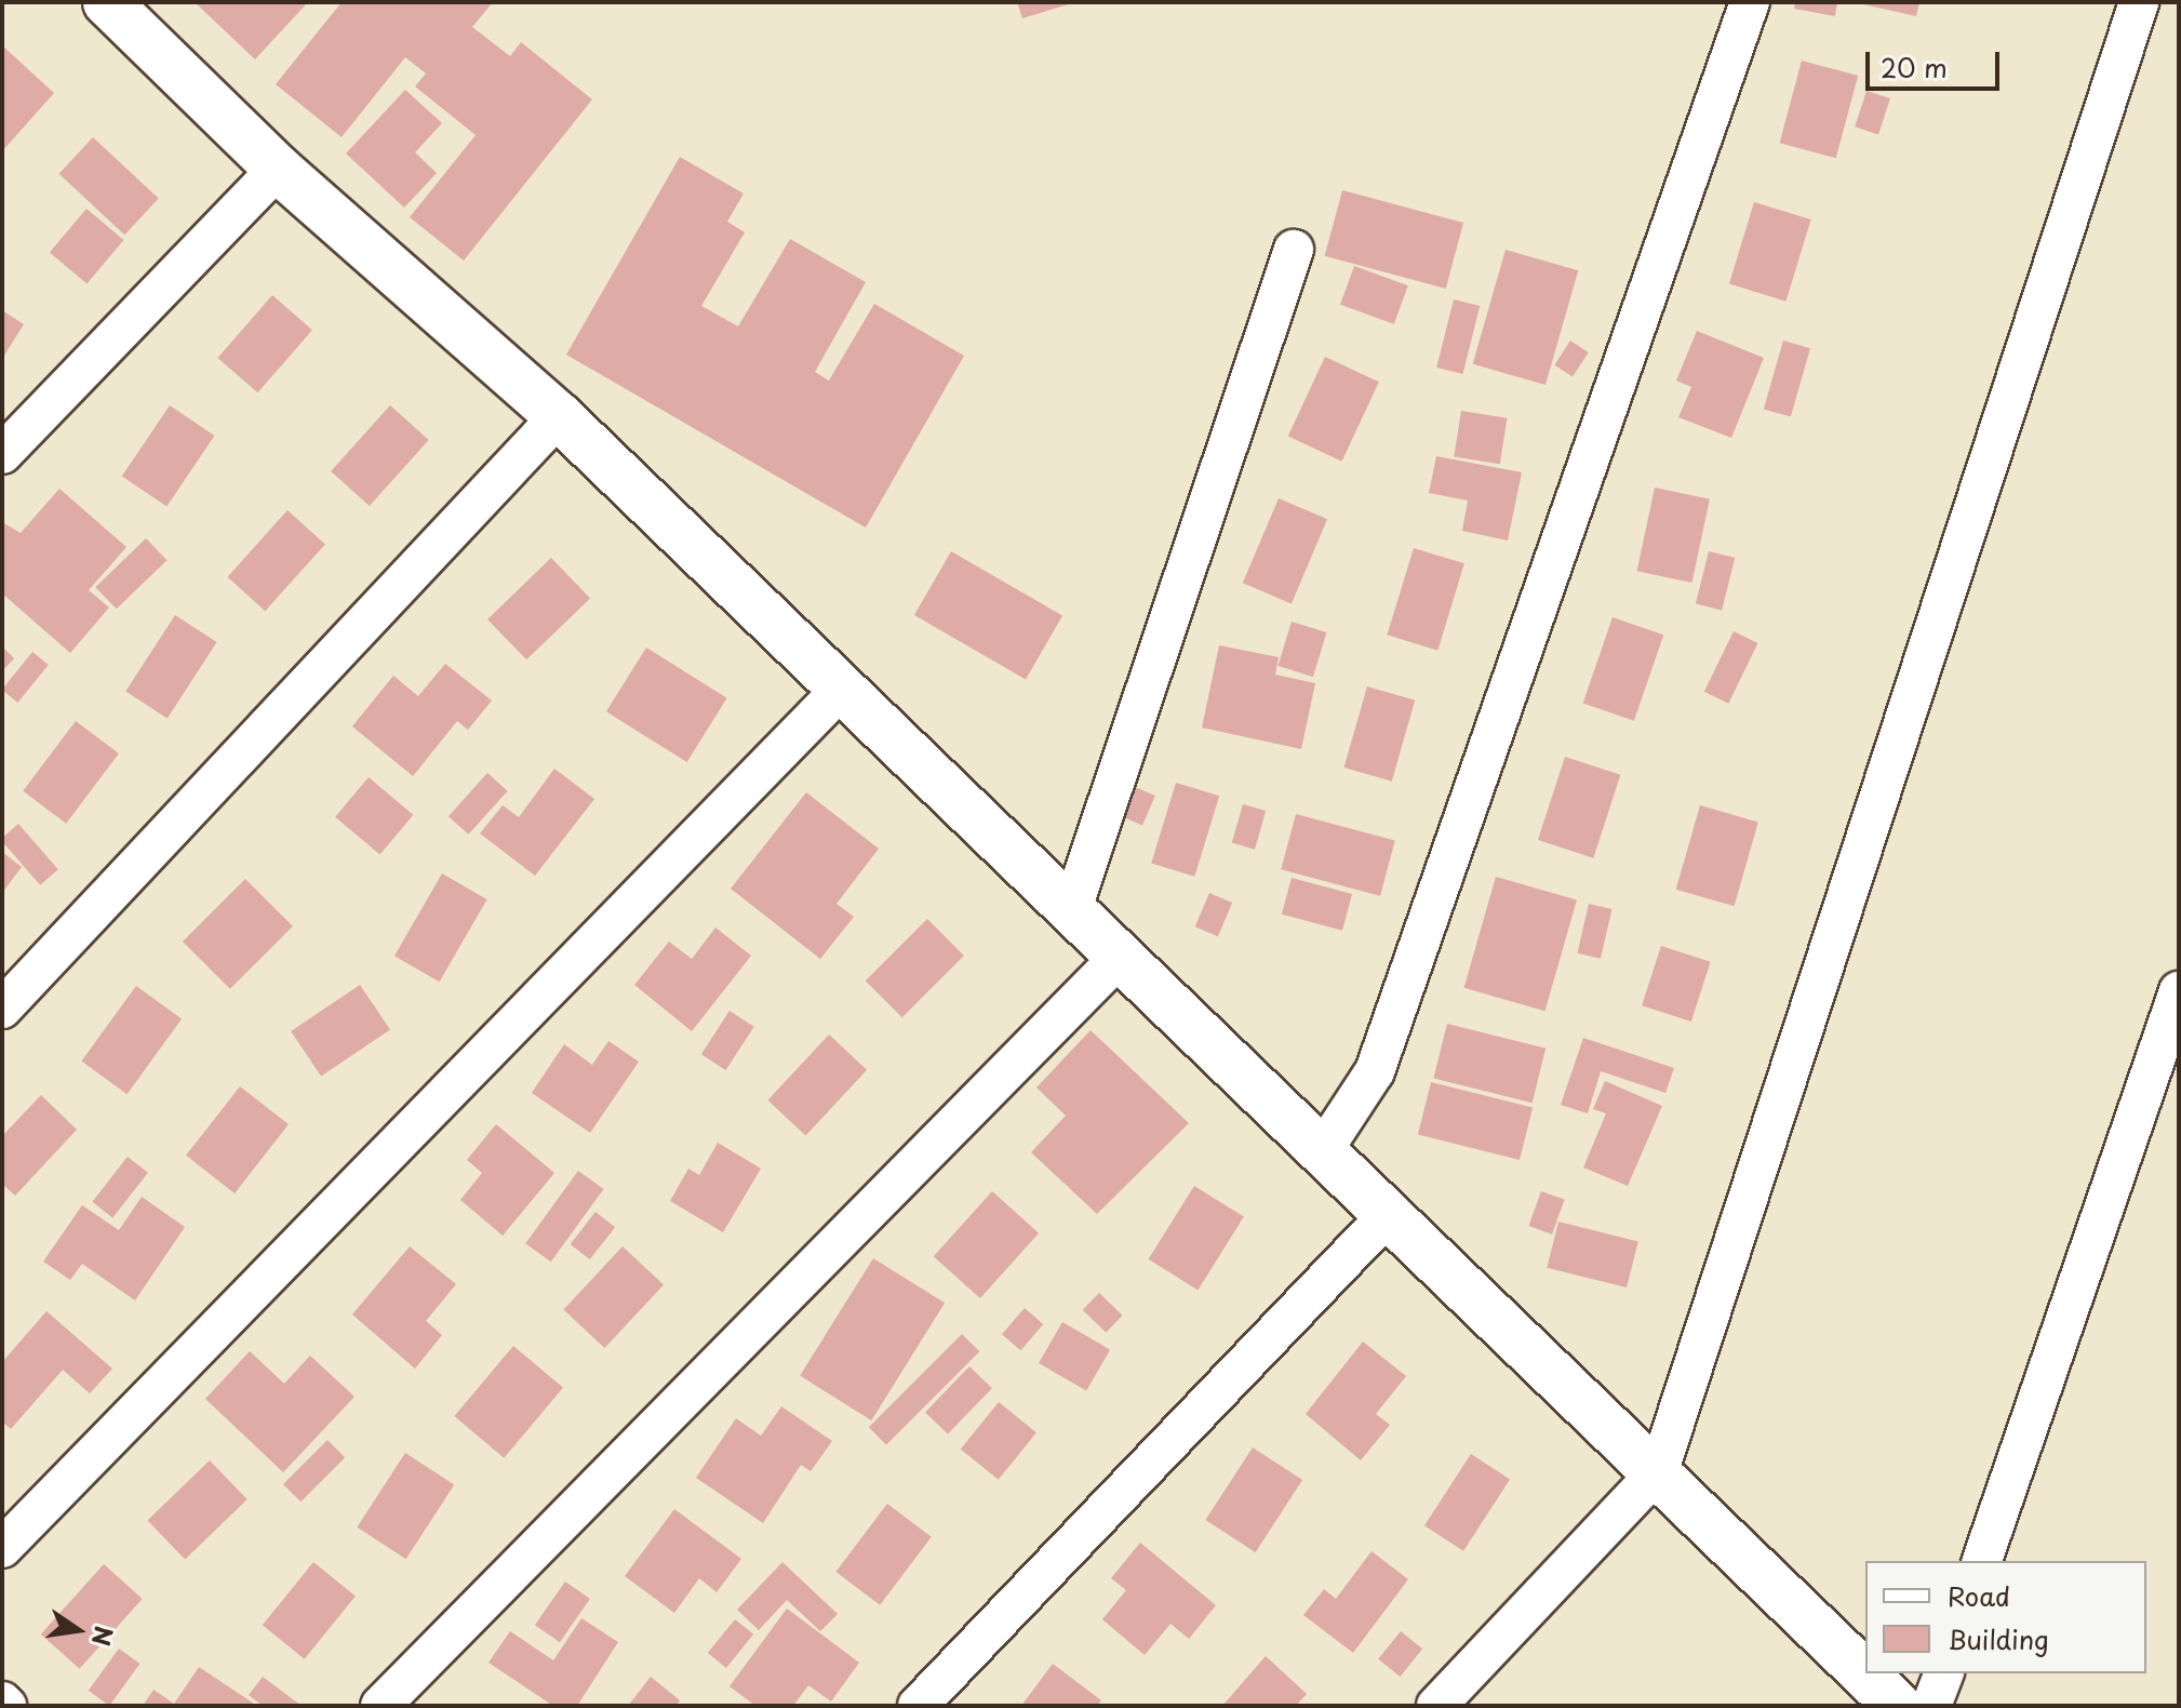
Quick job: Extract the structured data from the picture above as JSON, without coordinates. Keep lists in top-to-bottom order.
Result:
{
  "legend": ["Road", "Building"],
  "scale_bar": "20 m",
  "north": "right"
}
